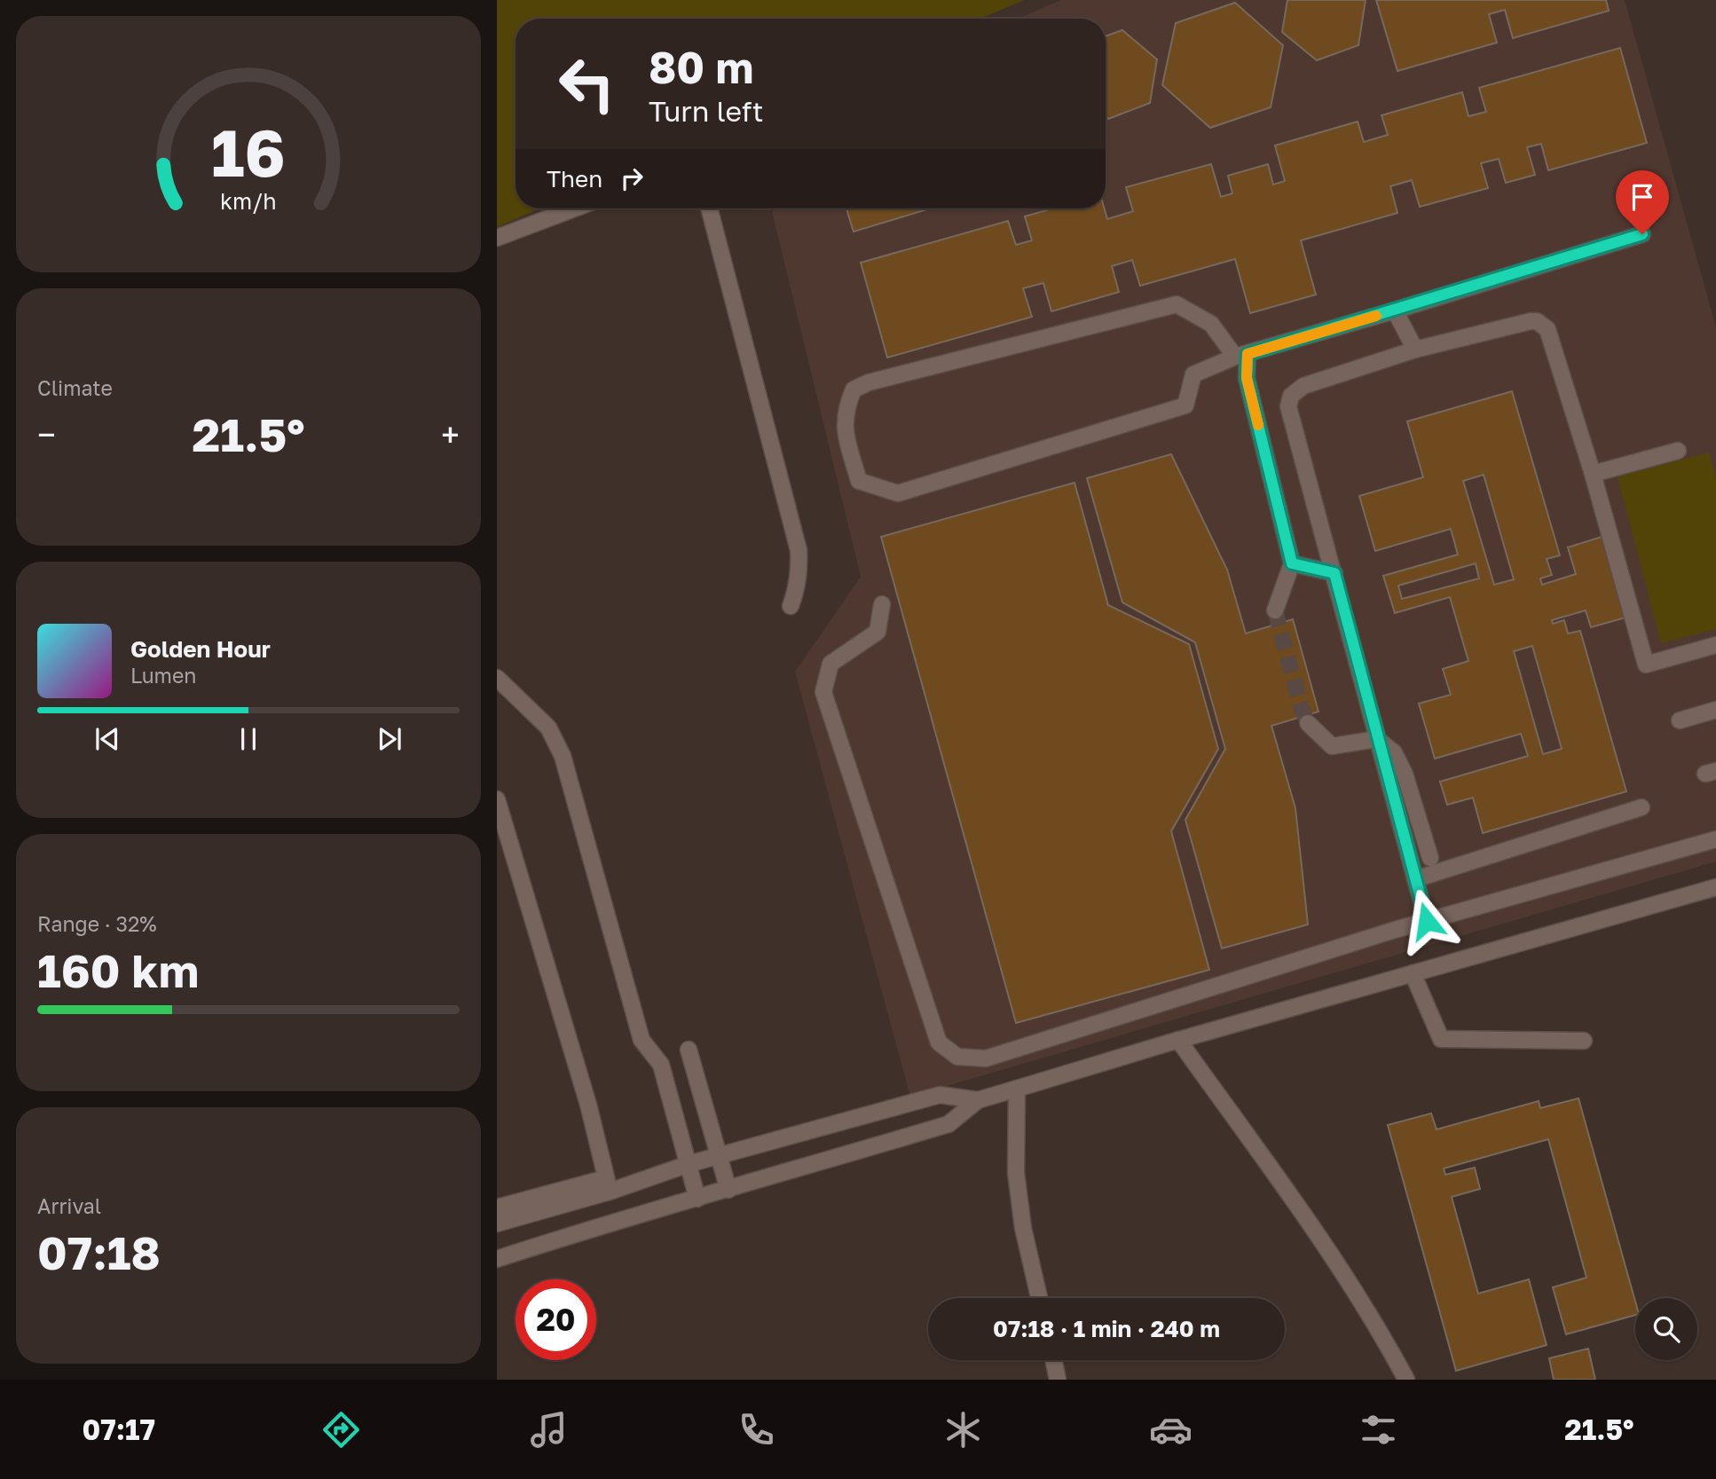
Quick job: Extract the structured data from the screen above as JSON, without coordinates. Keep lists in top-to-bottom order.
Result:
{
  "page": {
    "turn": ["80 m", "Turn left"],
    "then": "Then",
    "tile": [
      "Climate",
      ["Range · 32%", "160 km"],
      ["Arrival", "07:18"]
    ],
    "heat": ["−", "21.5°", "+"],
    "song": ["Golden Hour", "Lumen"],
    "limit": "20",
    "trip": "07:18 · 1 min · 240 m",
    "tabs": ["07:17", "21.5°"],
    "gauge": ["16", "km/h"]
  }
}
